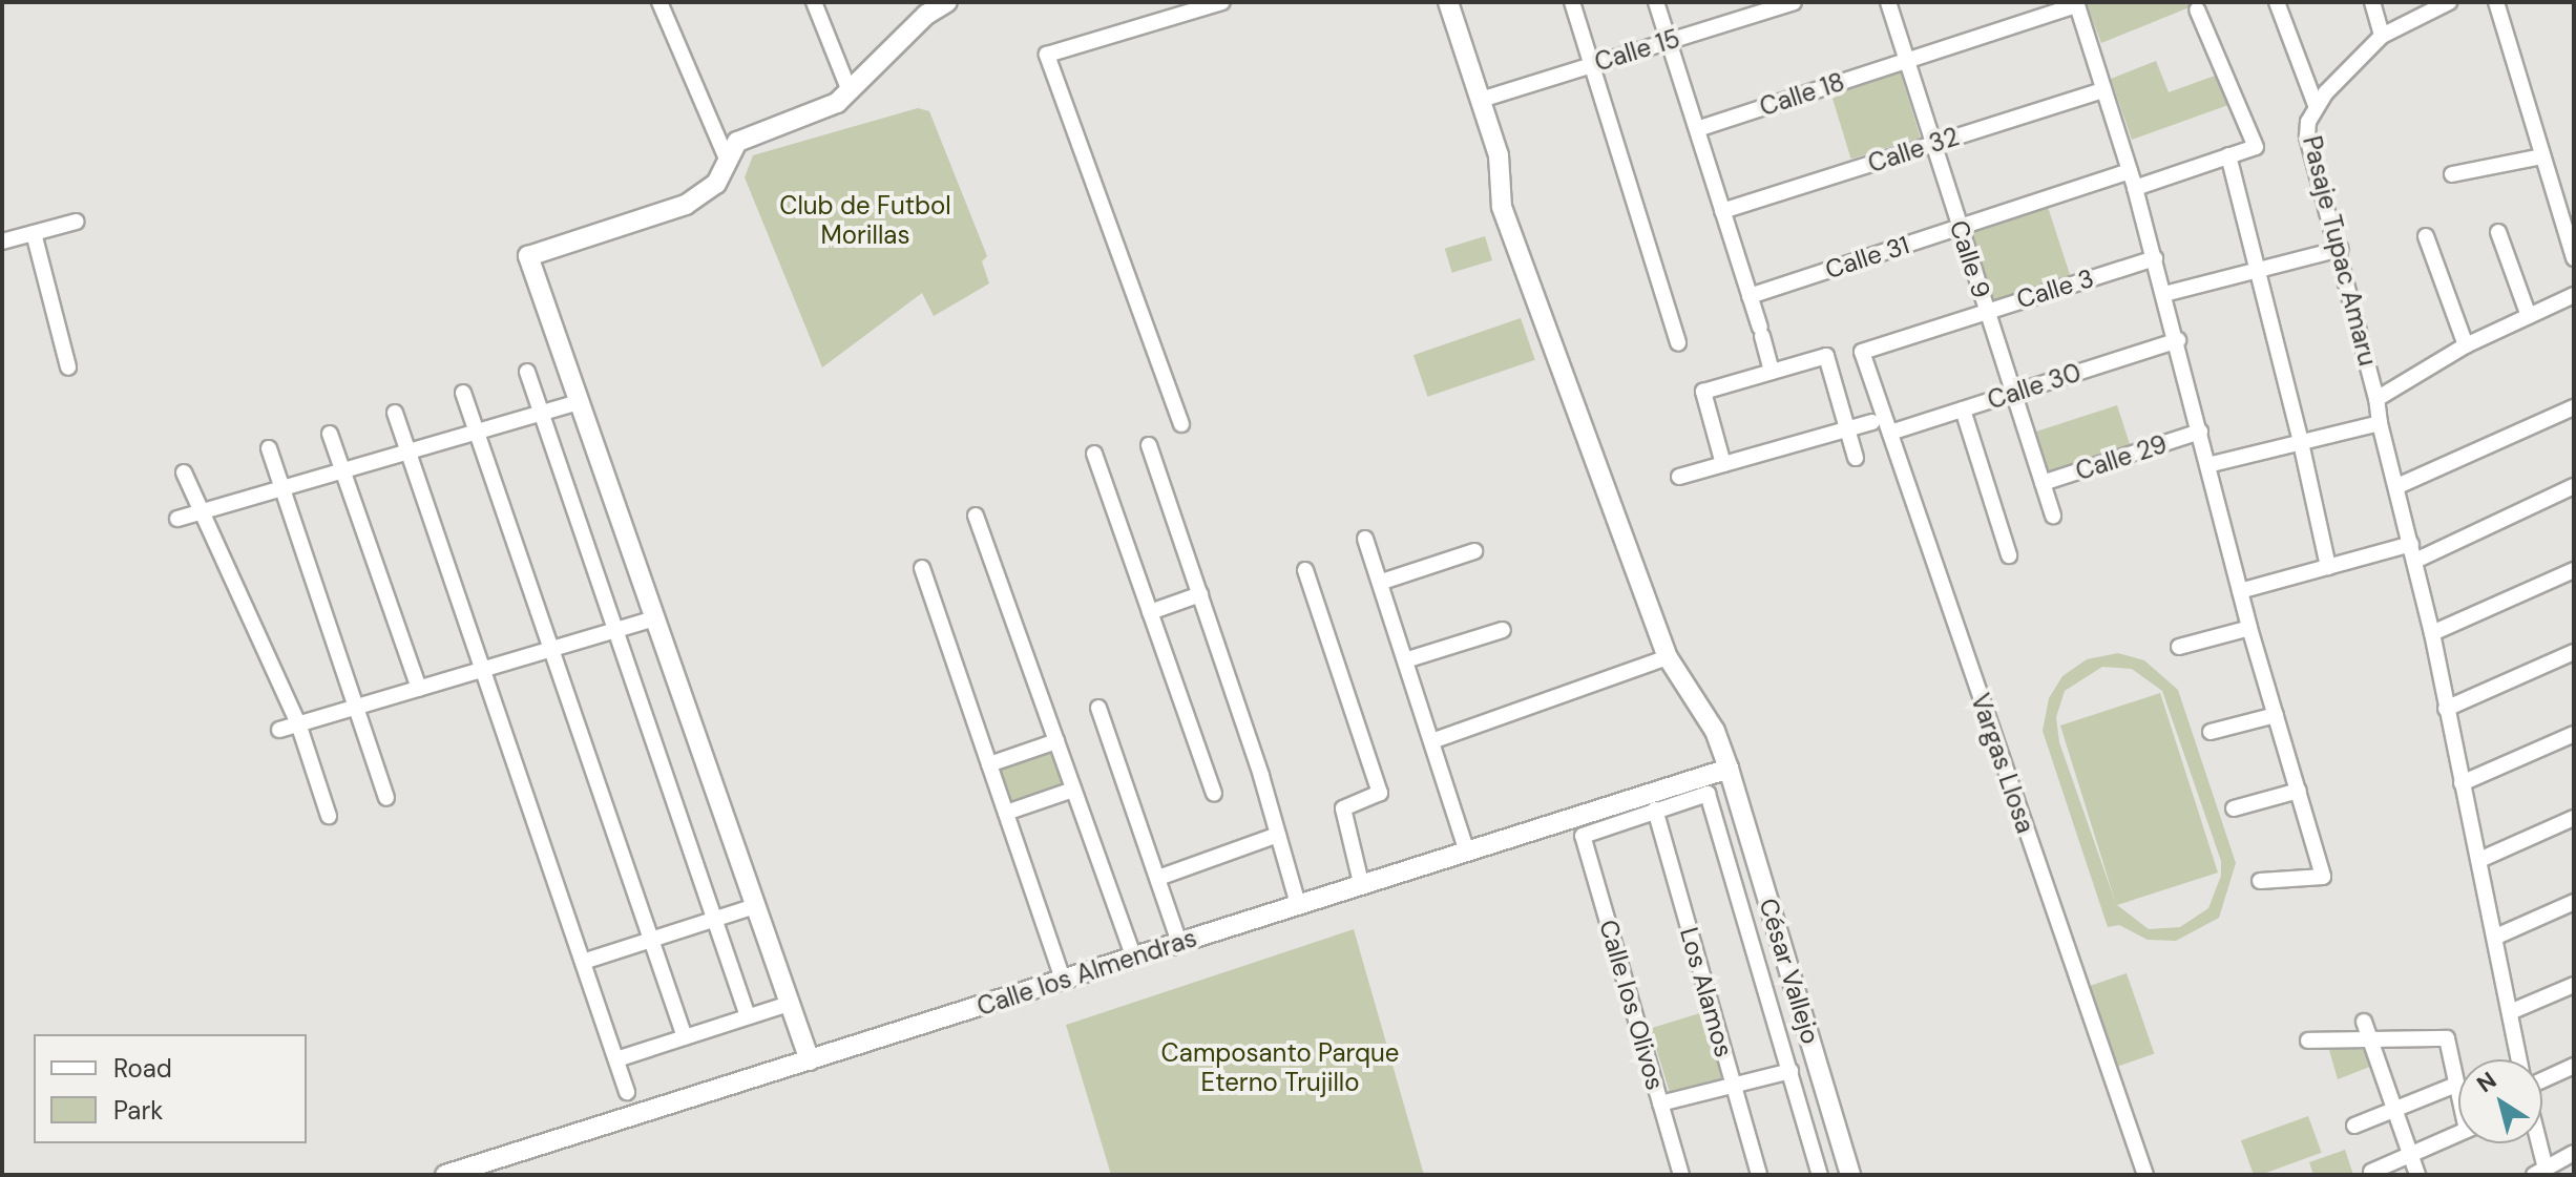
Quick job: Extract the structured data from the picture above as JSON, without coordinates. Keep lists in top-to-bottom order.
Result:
{
  "streets": {
    "street": [
      "Calle 15",
      "Calle 18",
      "Calle 32",
      "Pasaje Tupac Amaru",
      "Calle 31",
      "Calle 9",
      "Calle 3",
      "Calle 30",
      "Calle 29",
      "Vargas Llosa",
      "César Vallejo",
      "Calle los Almendras",
      "Los Alamos",
      "Calle los Olivos"
    ]
  },
  "crossings": [
    ["Calle 15", "César Vallejo"],
    ["Calle 18", "Calle 9"],
    ["Calle 32", "Calle 9"],
    ["Calle 31", "Calle 9"],
    ["Calle 9", "Calle 3"],
    ["Calle 9", "Calle 30"],
    ["Calle 9", "Calle 29"],
    ["Calle 3", "Vargas Llosa"],
    ["Calle 30", "Vargas Llosa"],
    ["César Vallejo", "Calle los Almendras"],
    ["Los Alamos", "Calle los Olivos"]
  ],
  "parks": ["Club de Futbol Morillas", "Camposanto Parque Eterno Trujillo"],
  "legend": ["Road", "Park"],
  "north": "top left"
}
